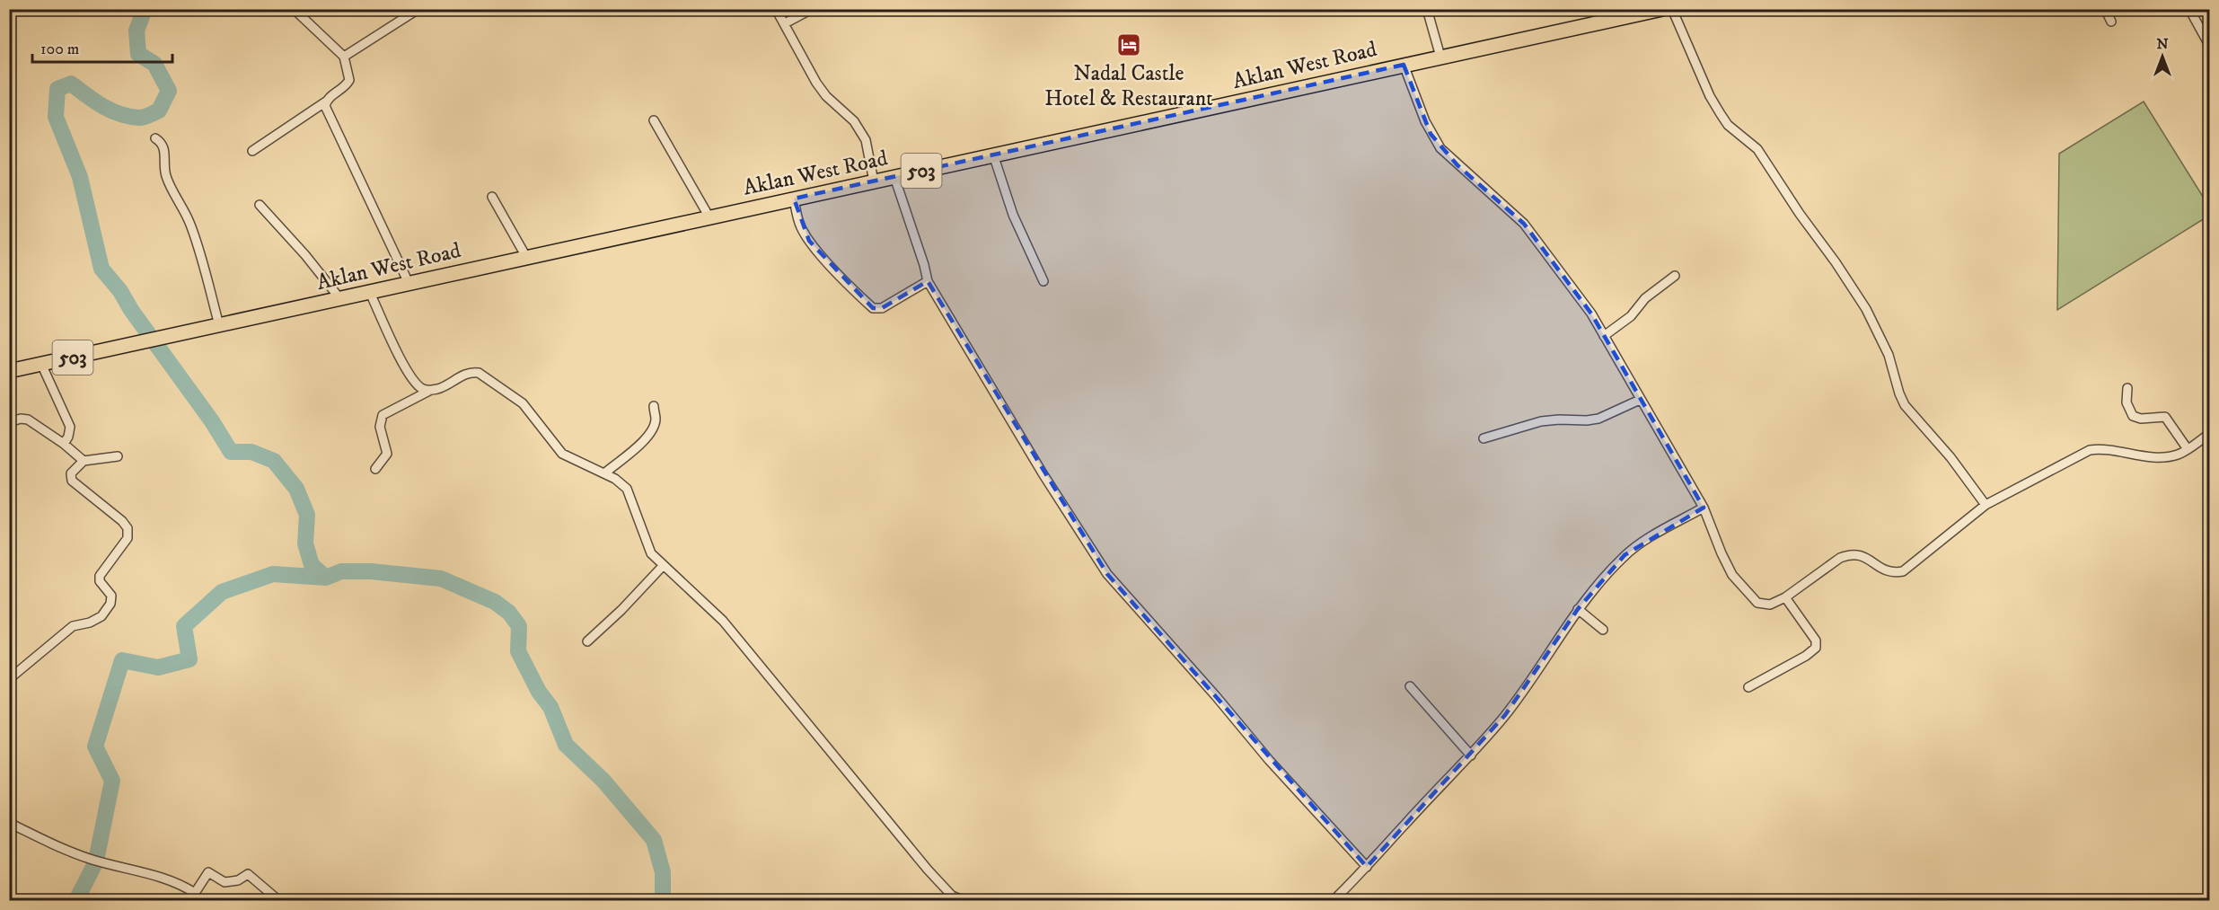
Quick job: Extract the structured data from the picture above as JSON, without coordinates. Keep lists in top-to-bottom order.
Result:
{
  "streets": {
    "main road": ["Aklan West Road", "503"]
  },
  "places": {
    "hotel": ["Nadal Castle Hotel & Restaurant"]
  },
  "scale_bar": "100 m",
  "north": "top"
}
